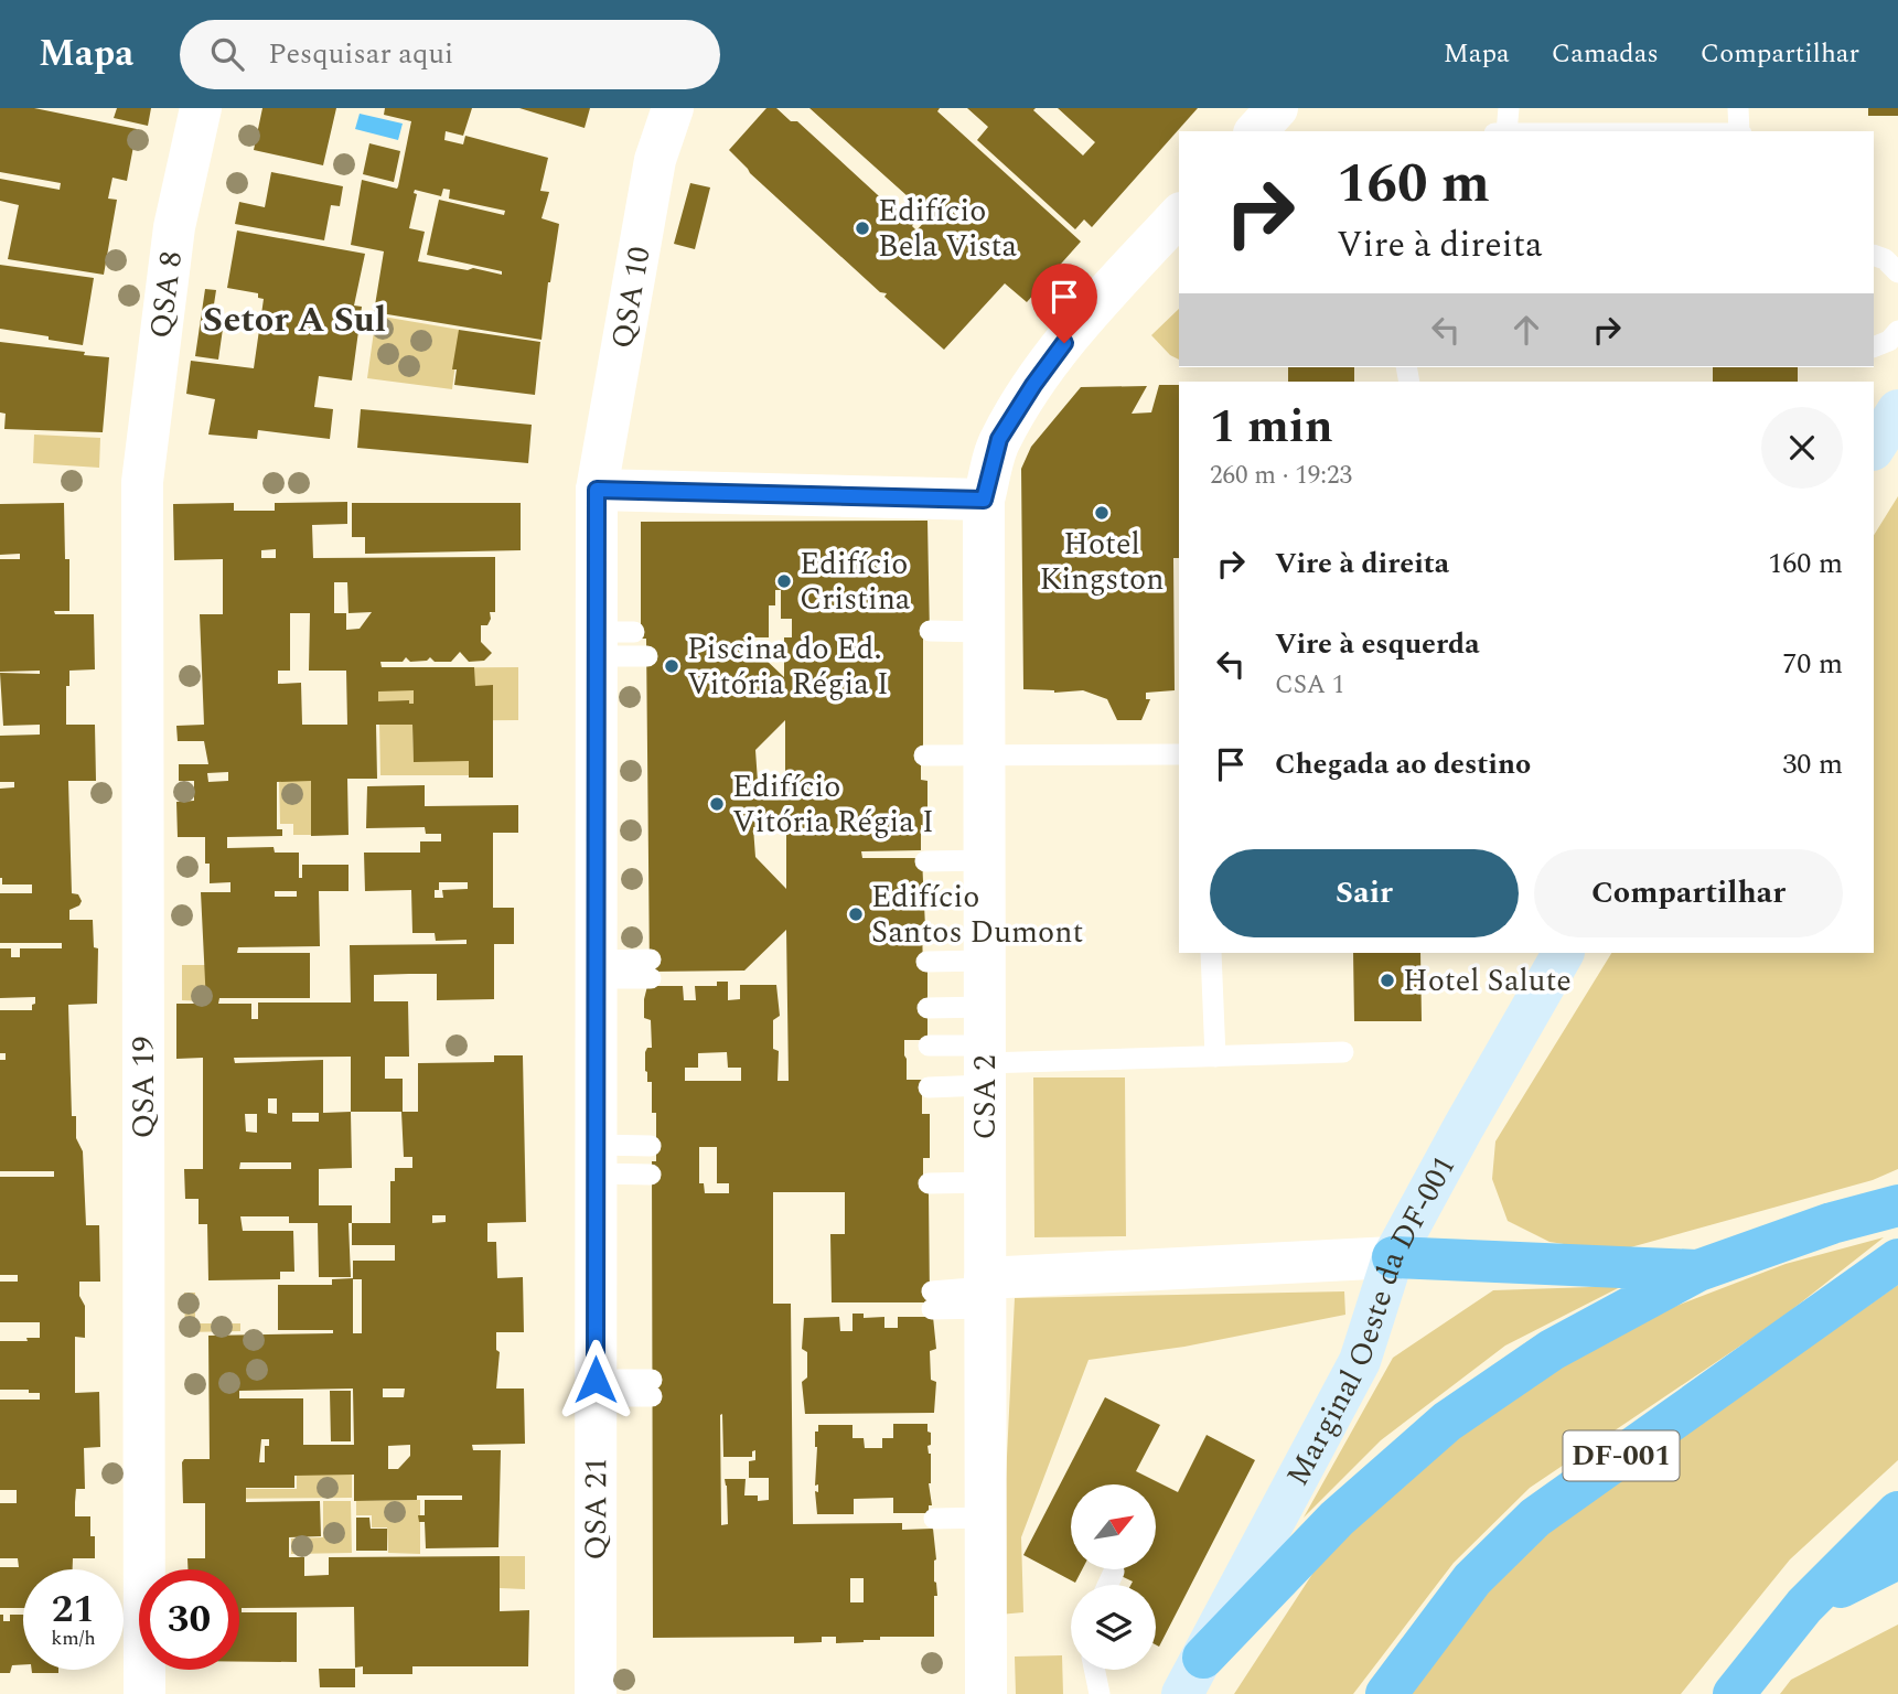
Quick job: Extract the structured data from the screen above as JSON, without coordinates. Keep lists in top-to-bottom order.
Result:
{
  "streets": {
    "highway": ["DF-001"],
    "main road": ["Marginal Oeste da DF-001"],
    "street": [
      "QSA 8",
      "QSA 10",
      "QSA 19",
      "CSA 2",
      "QSA 21"
    ]
  },
  "crossings": [
    ["QSA 8", "QSA 19"],
    ["QSA 10", "QSA 21"]
  ],
  "districts": ["Setor A Sul"],
  "places": [
    "Edifício Bela Vista",
    "Hotel Kingston",
    "Edifício Cristina",
    "Piscina do Ed. Vitória Régia I",
    "Edifício Vitória Régia I",
    "Edifício Santos Dumont",
    "Hotel Salute"
  ],
  "north": "top right",
  "page": {
    "header": "Mapa",
    "search": "Pesquisar aqui",
    "nav": ["Mapa", "Camadas", "Compartilhar"],
    "turn": ["160 m", "Vire à direita"],
    "heading": ["1 min", "260 m · 19:23"],
    "list": [
      {
        "name": "Vire à direita",
        "value": "160 m"
      },
      {
        "name": "Vire à esquerda",
        "note": "CSA 1",
        "value": "70 m"
      },
      {
        "name": "Chegada ao destino",
        "value": "30 m"
      }
    ],
    "buttons": ["Sair", "Compartilhar"],
    "speed": "21 km/h",
    "limit": "30"
  }
}
